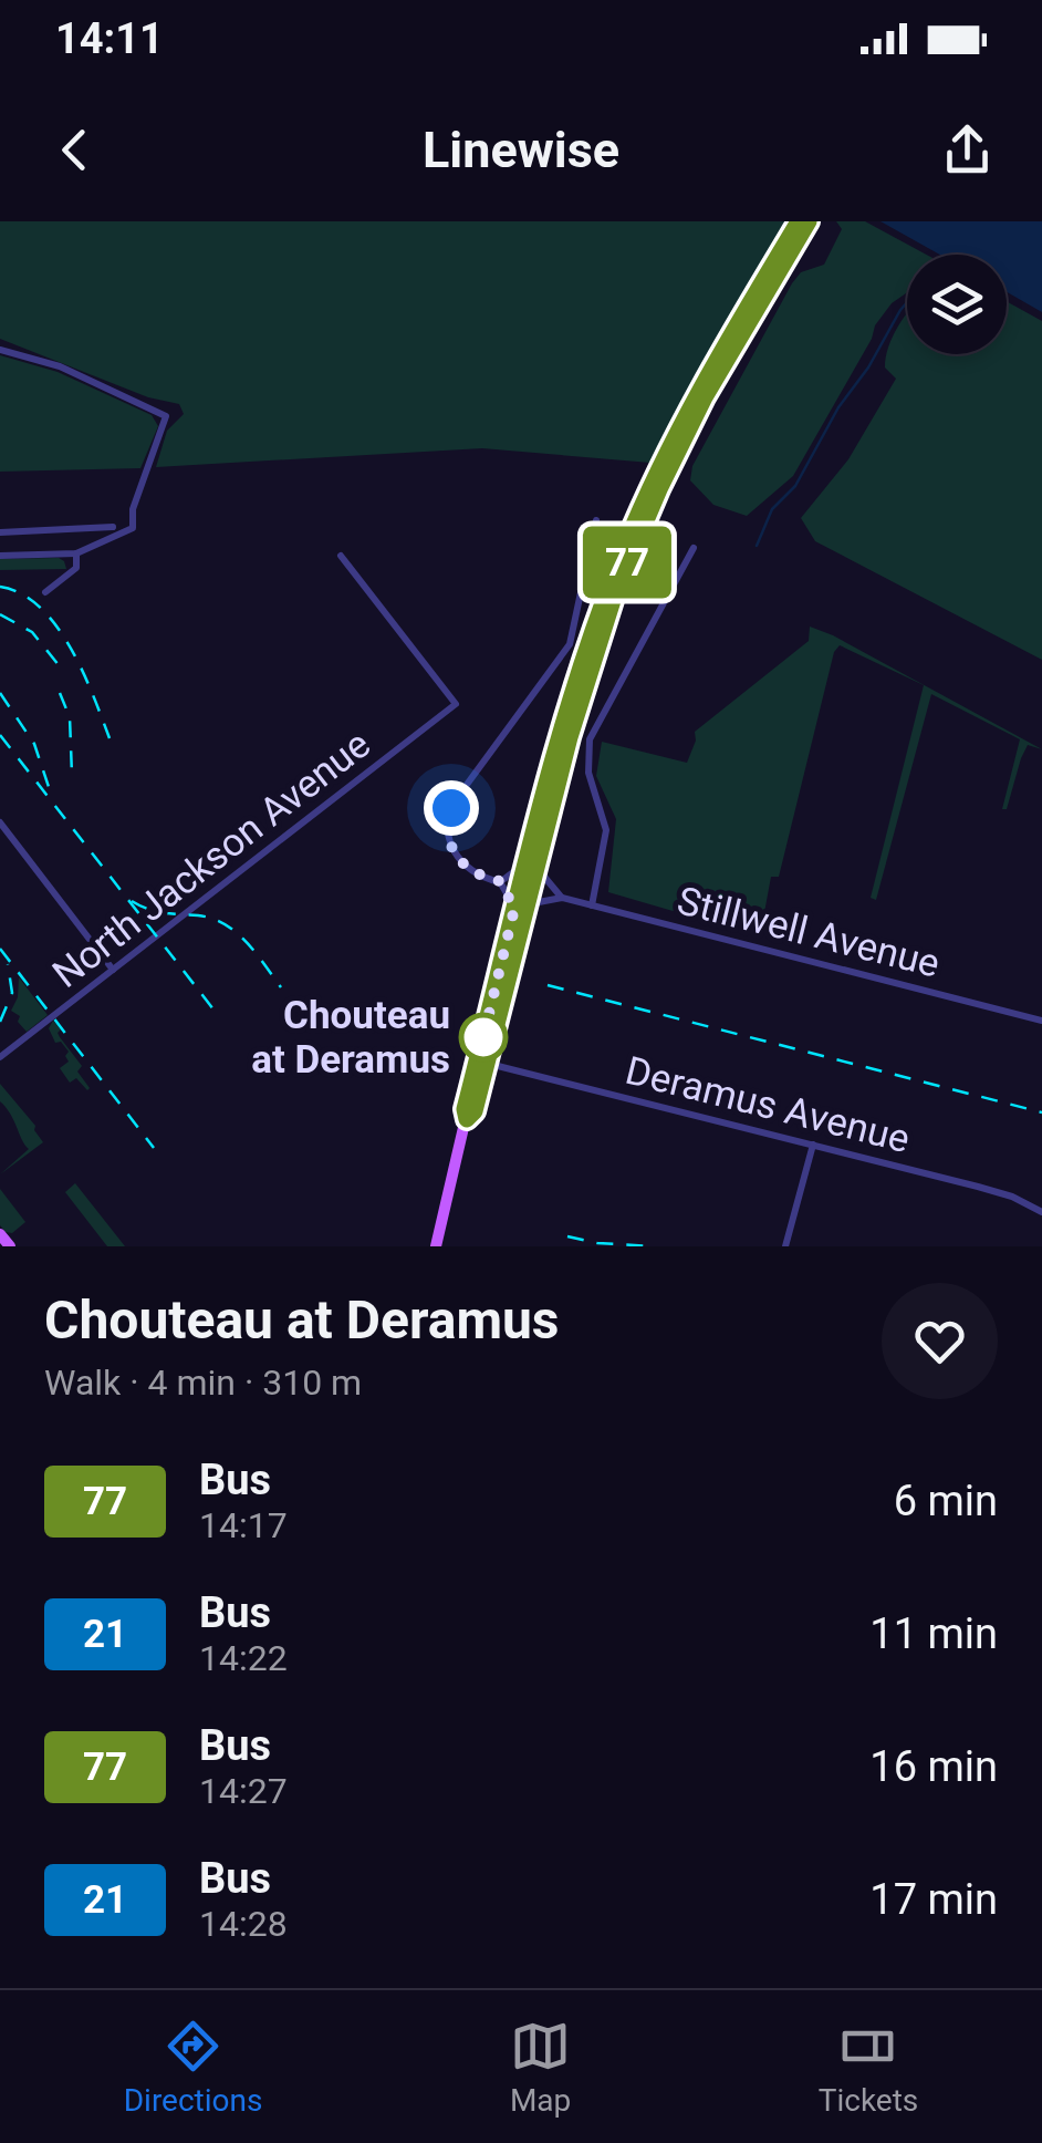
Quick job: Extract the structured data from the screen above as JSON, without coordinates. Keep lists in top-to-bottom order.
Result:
{
  "streets": {
    "street": ["North Jackson Avenue", "Stillwell Avenue", "Deramus Avenue"]
  },
  "places": ["Chouteau at Deramus"],
  "lines": ["bus line 77"],
  "page": {
    "status": "14:11",
    "header": "Linewise",
    "on_map": "77",
    "heading": ["Chouteau at Deramus", "Walk · 4 min · 310 m"],
    "list": [
      {
        "mark": "77",
        "name": "Bus",
        "note": "14:17",
        "value": "6 min"
      },
      {
        "mark": "21",
        "name": "Bus",
        "note": "14:22",
        "value": "11 min"
      },
      {
        "mark": "77",
        "name": "Bus",
        "note": "14:27",
        "value": "16 min"
      },
      {
        "mark": "21",
        "name": "Bus",
        "note": "14:28",
        "value": "17 min"
      }
    ],
    "tabs": ["Directions", "Map", "Tickets"]
  }
}
